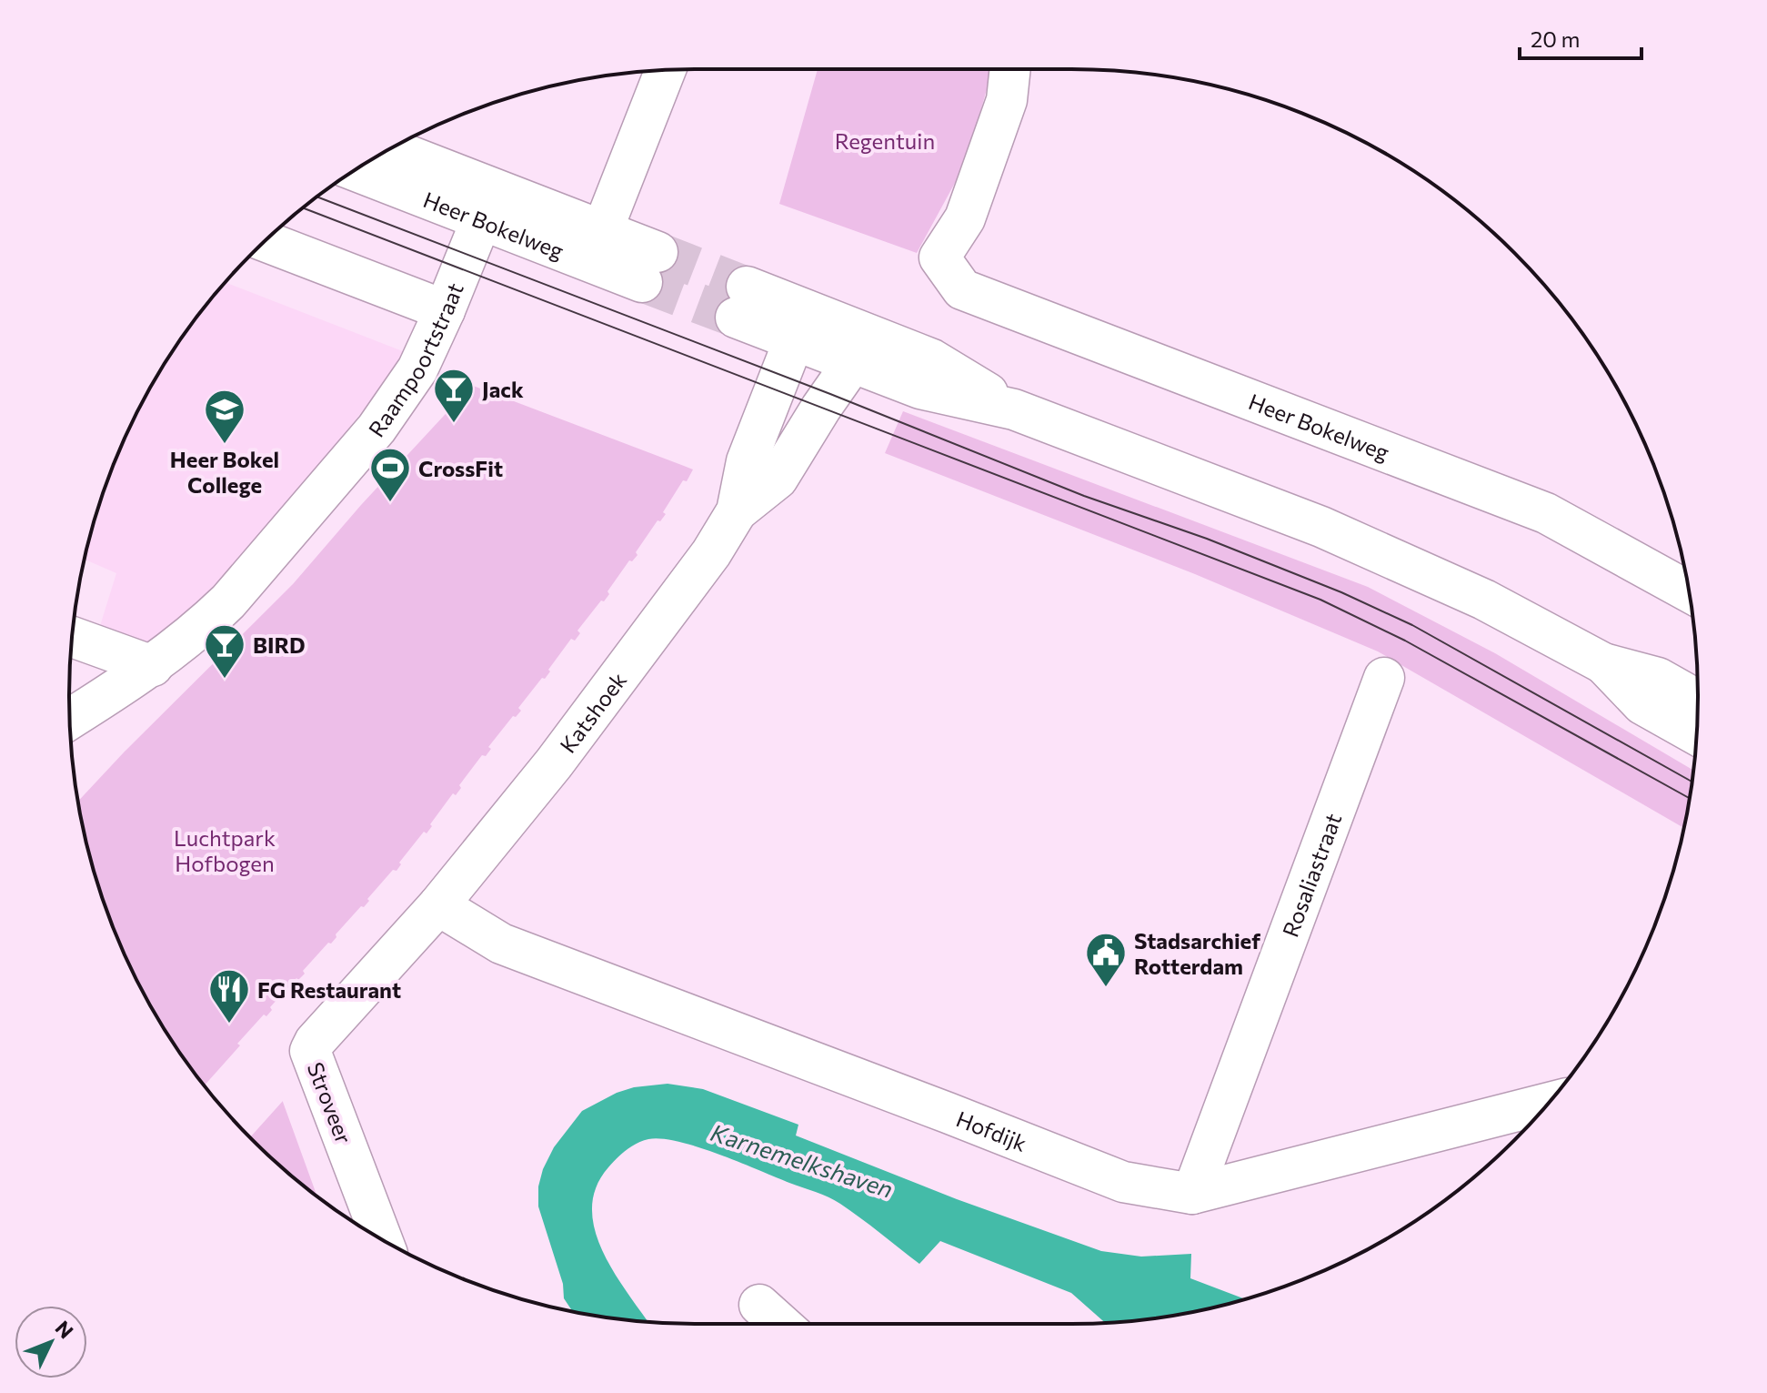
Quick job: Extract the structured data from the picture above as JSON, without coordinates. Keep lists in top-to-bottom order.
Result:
{
  "streets": {
    "street": [
      "Heer Bokelweg",
      "Raampoortstraat",
      "Katshoek",
      "Rosaliastraat",
      "Stroveer",
      "Hofdijk"
    ]
  },
  "crossings": [
    ["Heer Bokelweg", "Raampoortstraat"],
    ["Katshoek", "Stroveer"],
    ["Katshoek", "Hofdijk"],
    ["Rosaliastraat", "Hofdijk"],
    ["Stroveer", "Hofdijk"]
  ],
  "water": ["Karnemelkshaven"],
  "parks": ["Regentuin", "Luchtpark Hofbogen"],
  "places": {
    "bar": ["Jack", "BIRD"],
    "school or university": ["Heer Bokel College"],
    "sports": ["CrossFit"],
    "public building": ["Stadsarchief Rotterdam"],
    "restaurant": ["FG Restaurant"]
  },
  "scale_bar": "20 m",
  "north": "top right"
}
